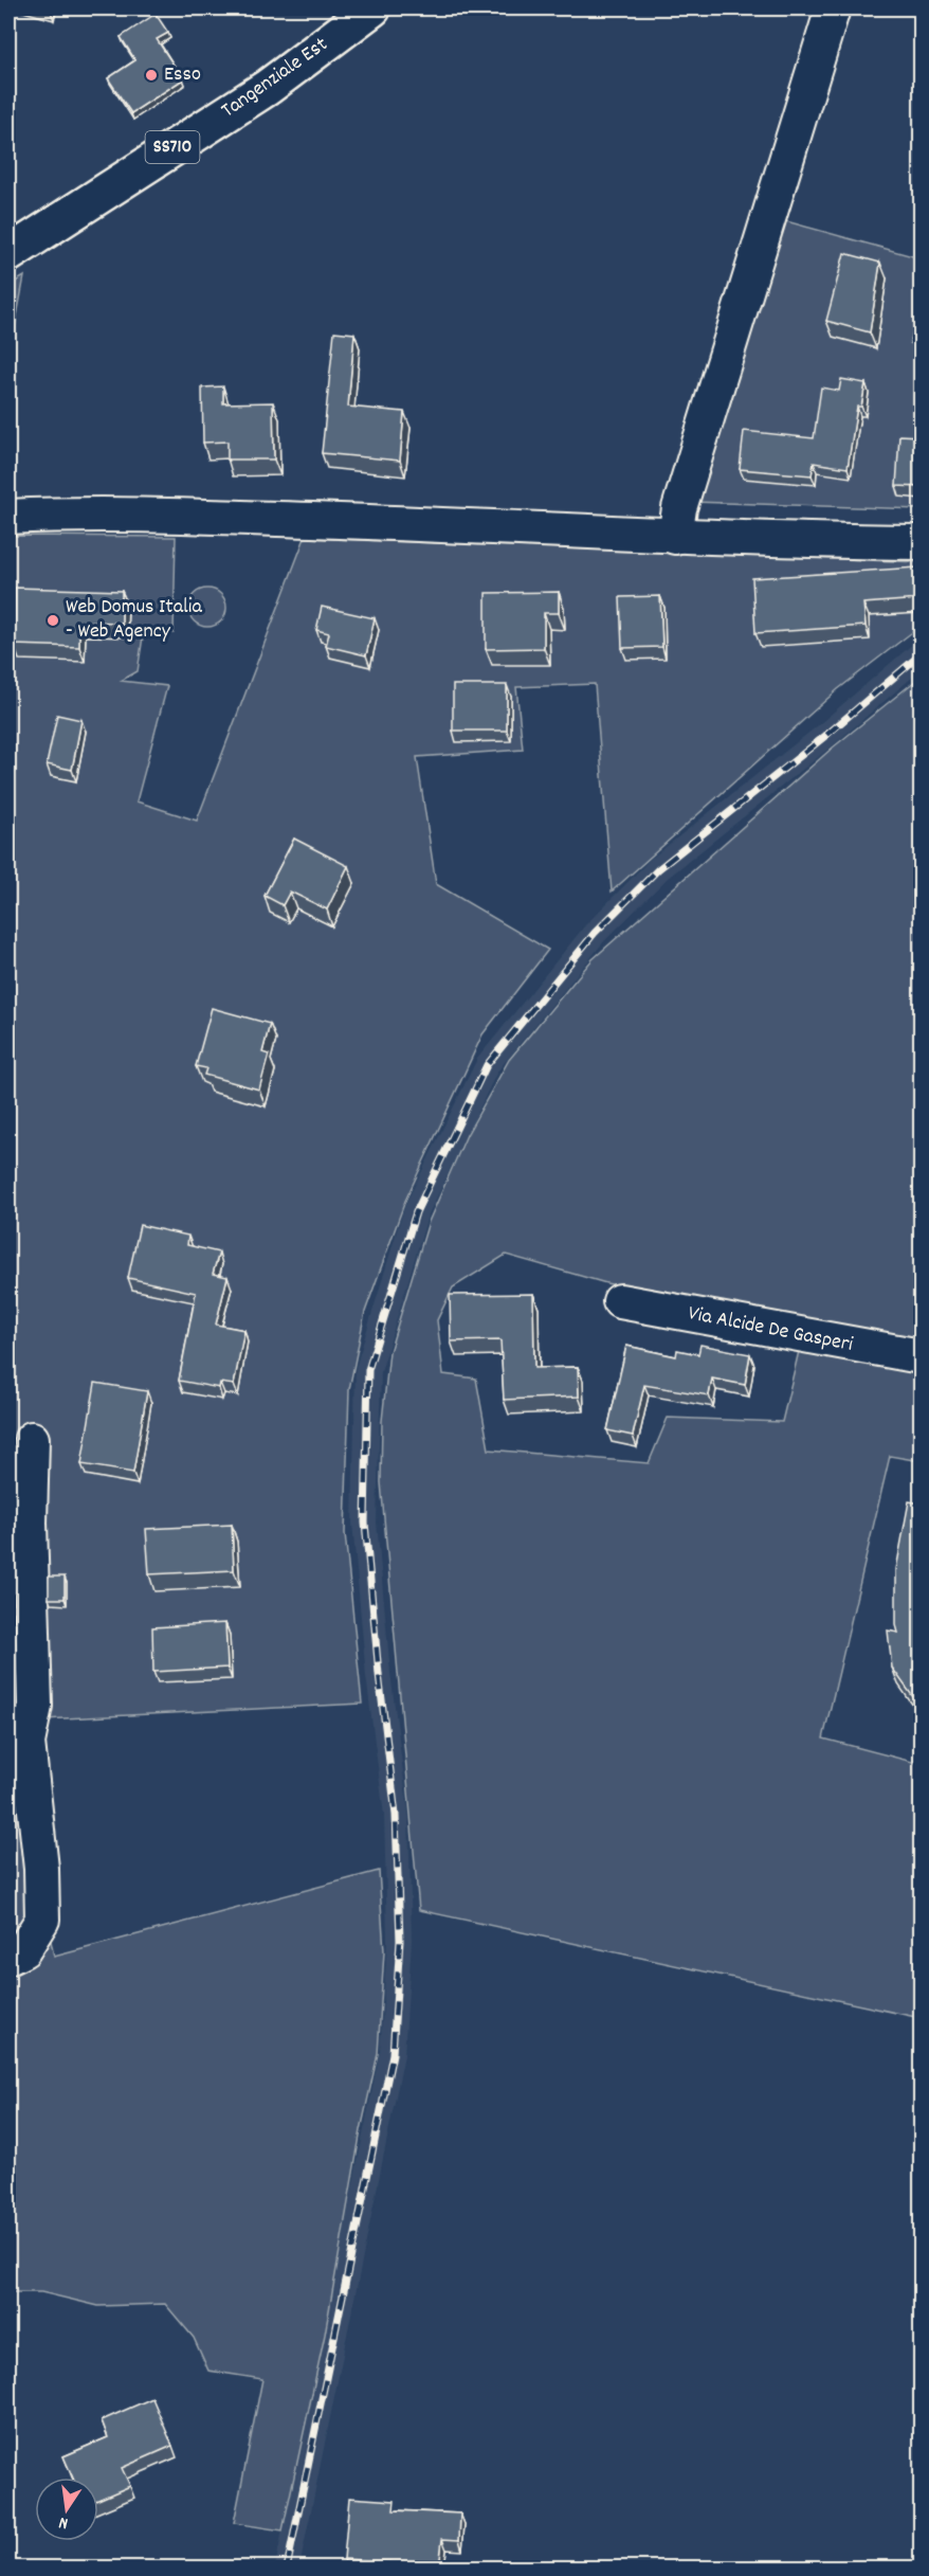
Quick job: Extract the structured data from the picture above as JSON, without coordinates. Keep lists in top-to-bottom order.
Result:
{
  "streets": {
    "main road": ["Tangenziale Est", "SS710"],
    "street": ["Via Alcide De Gasperi"]
  },
  "places": ["Esso", "Web Domus Italia - Web Agency"],
  "north": "bottom"
}
